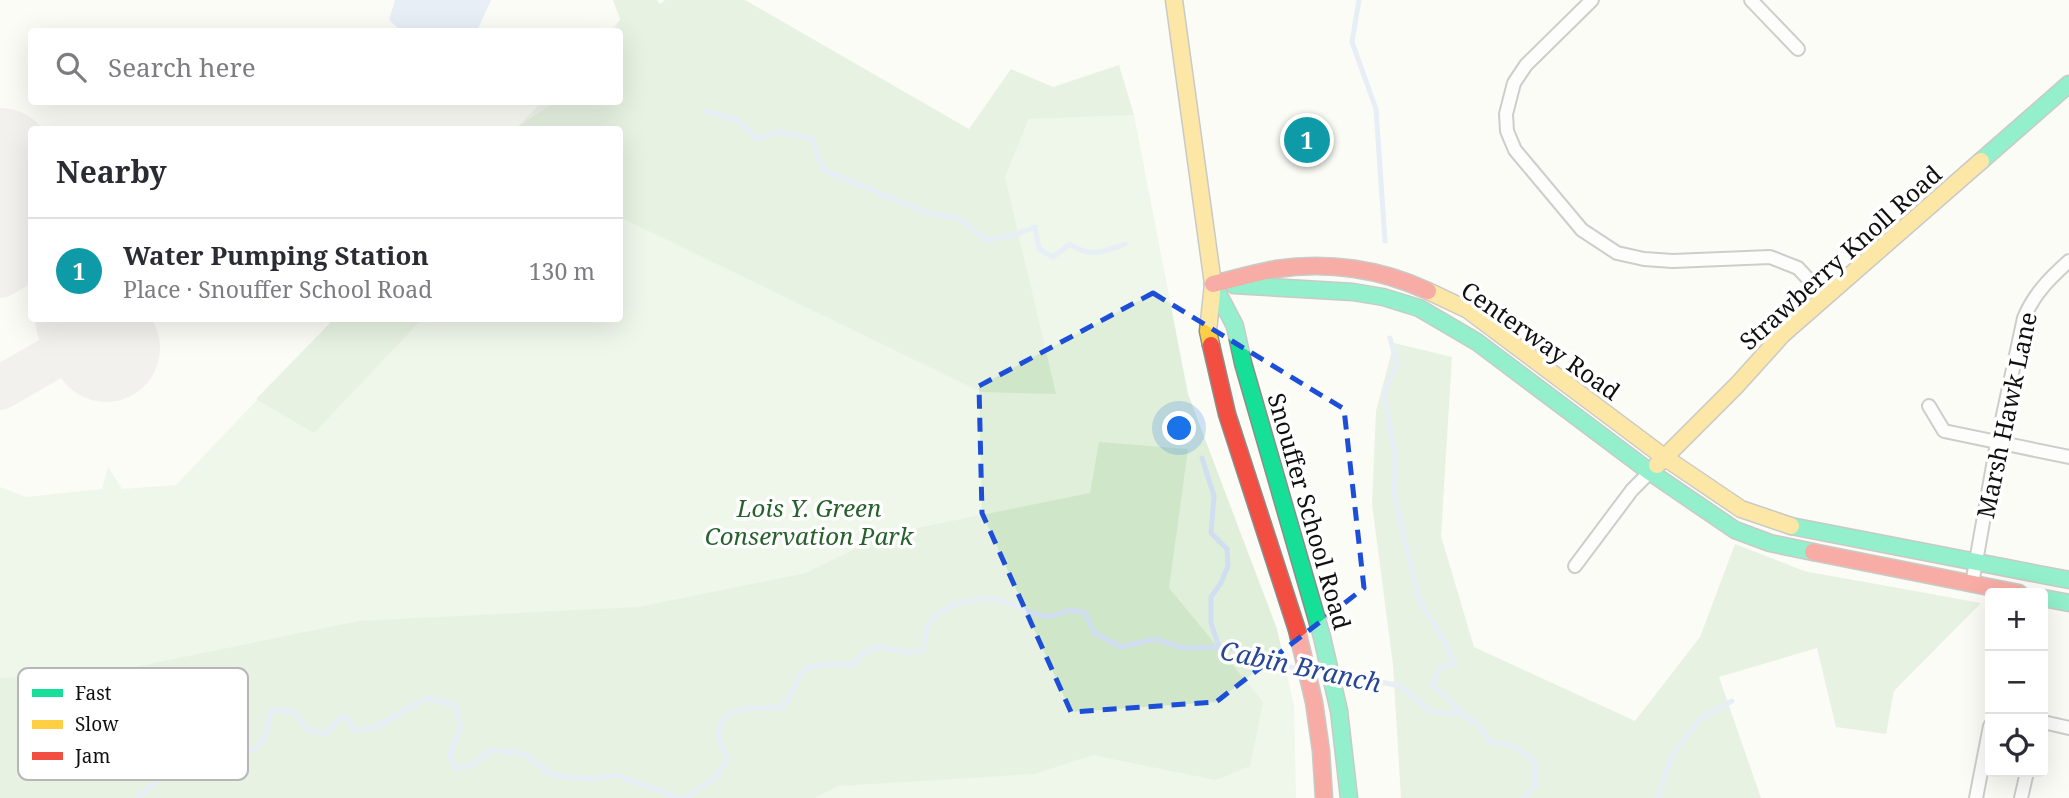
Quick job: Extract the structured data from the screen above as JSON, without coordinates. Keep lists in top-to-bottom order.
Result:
{
  "streets": {
    "street": [
      "Strawberry Knoll Road",
      "Centerway Road",
      "Marsh Hawk Lane",
      "Snouffer School Road"
    ]
  },
  "crossings": [
    ["Strawberry Knoll Road", "Centerway Road"],
    ["Centerway Road", "Marsh Hawk Lane"],
    ["Centerway Road", "Snouffer School Road"]
  ],
  "water": ["Cabin Branch"],
  "parks": ["Lois Y. Green Conservation Park"],
  "legend": ["Fast", "Slow", "Jam"],
  "page": {
    "search": "Search here",
    "pins": "1",
    "heading": "Nearby",
    "list": [
      {
        "mark": "1",
        "name": "Water Pumping Station",
        "note": "Place · Snouffer School Road",
        "value": "130 m"
      }
    ],
    "map_buttons": ["+", "−"]
  }
}
